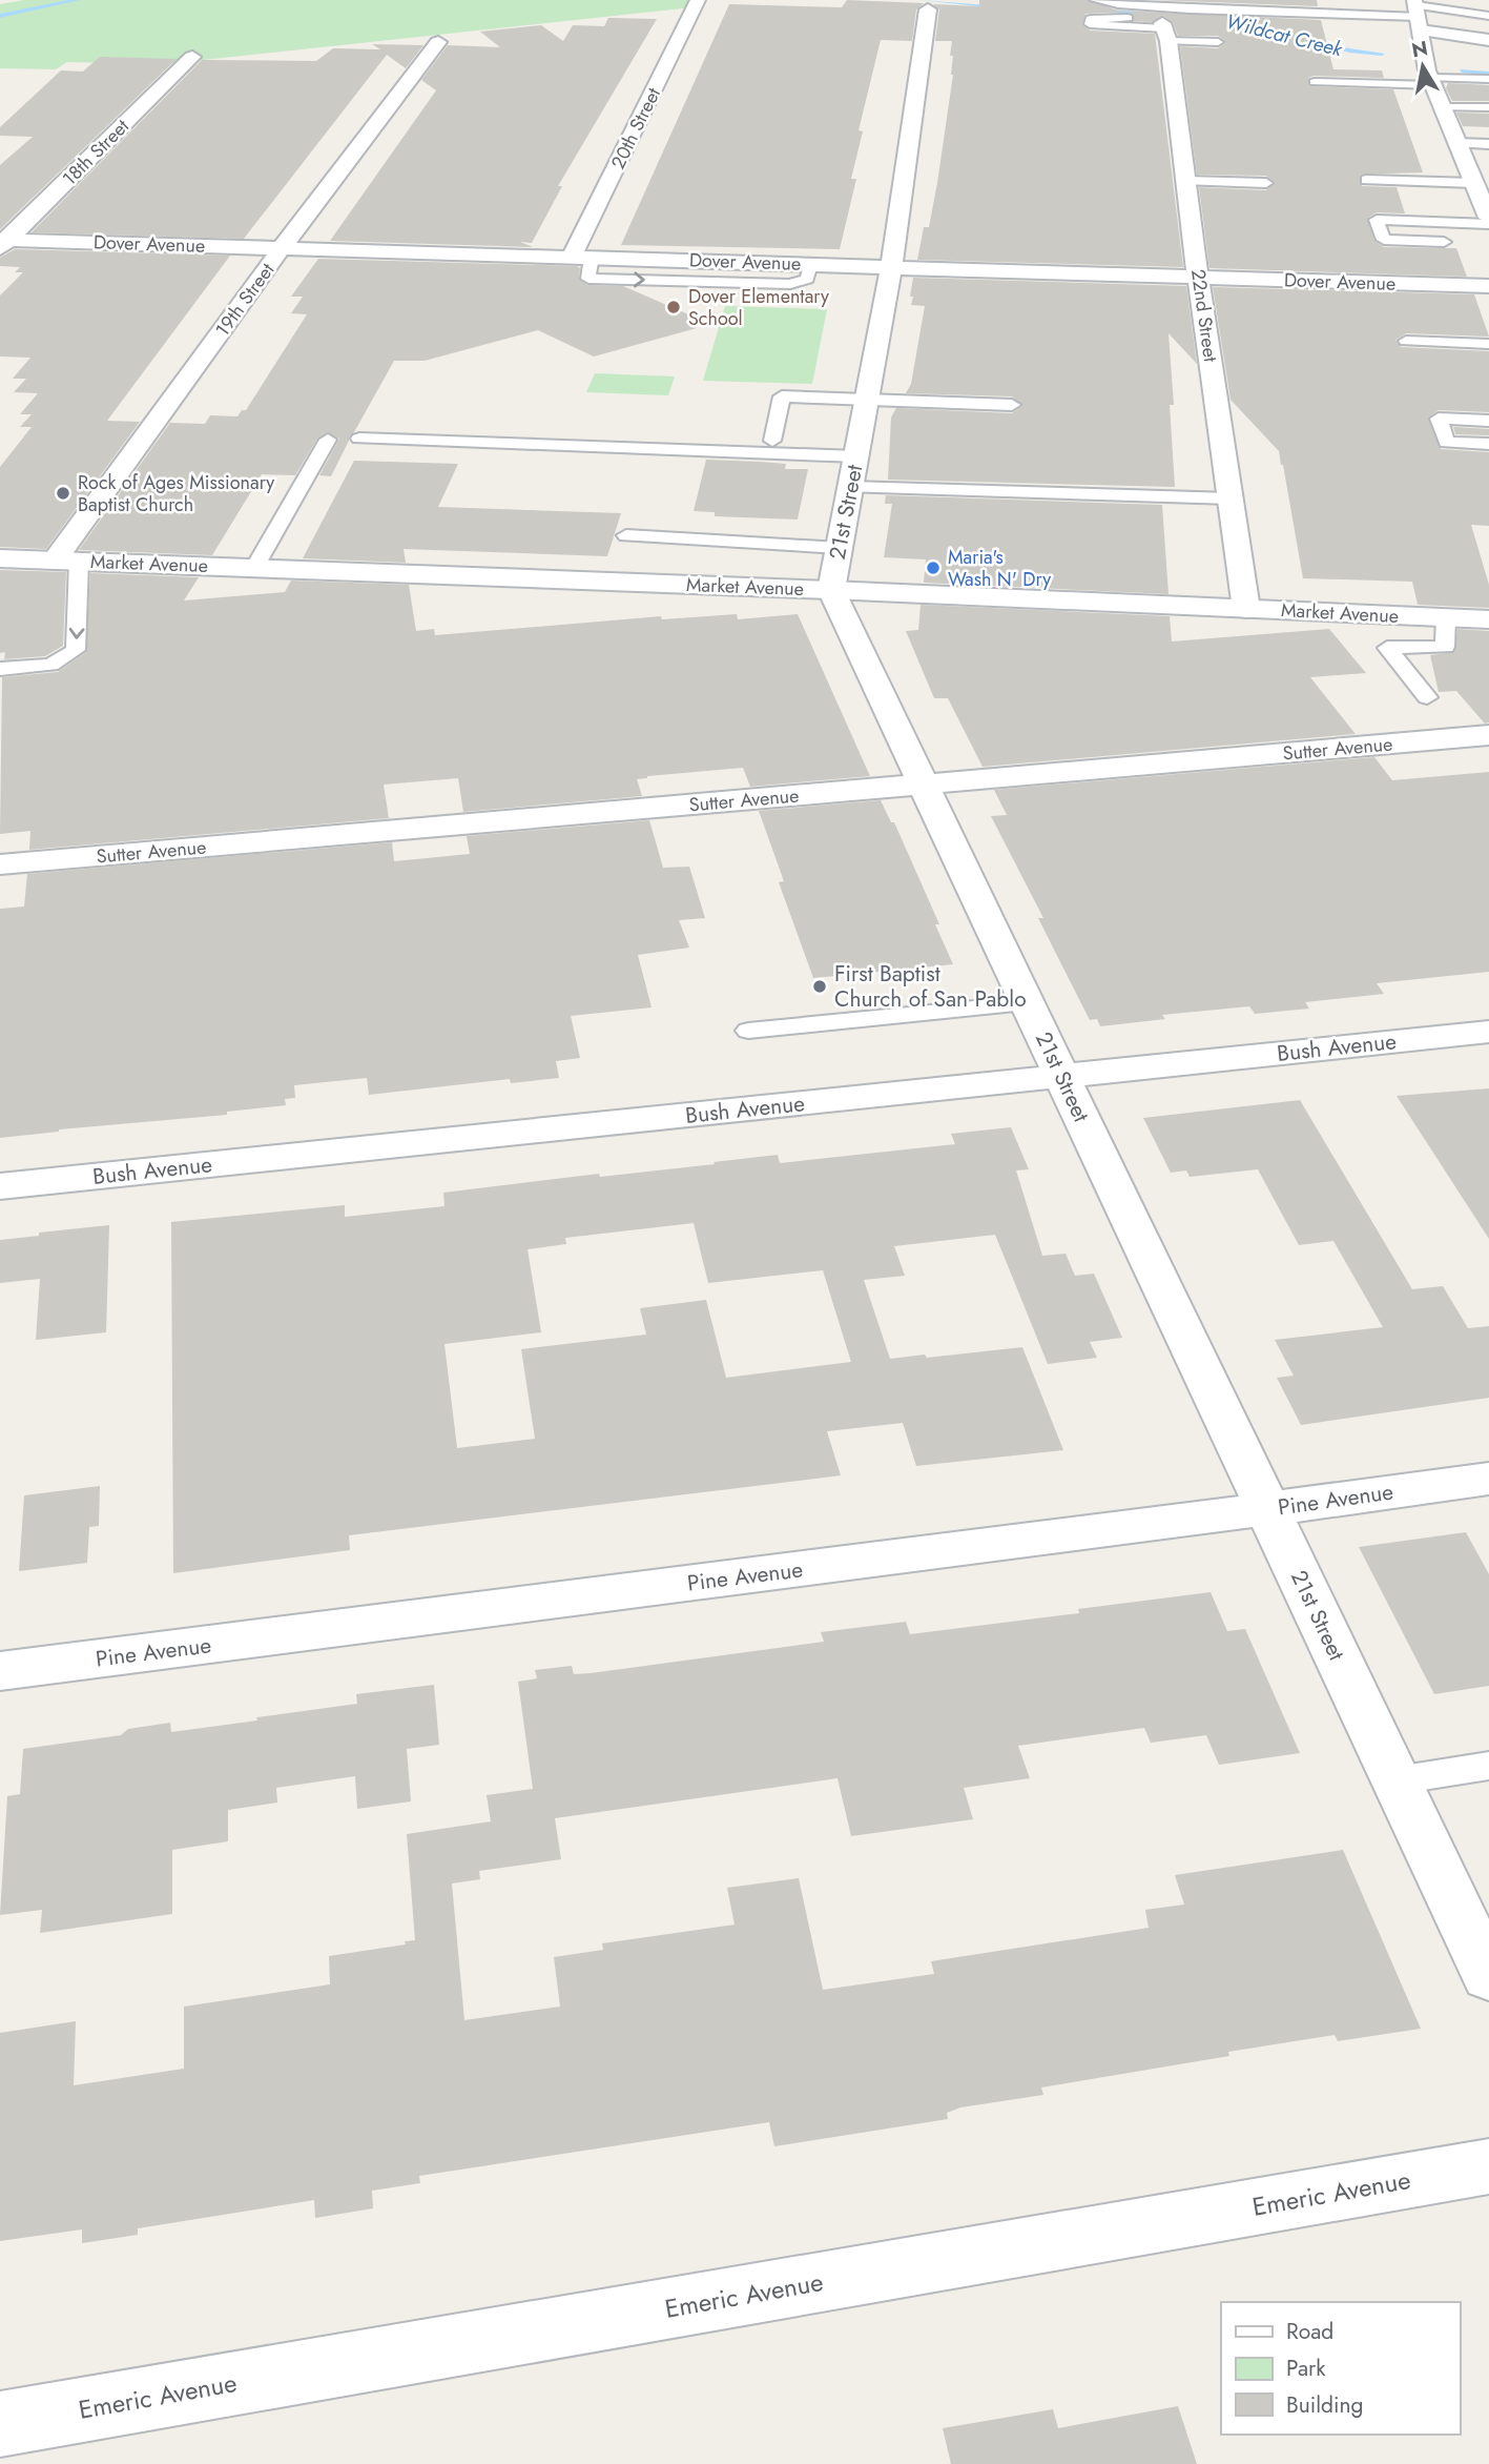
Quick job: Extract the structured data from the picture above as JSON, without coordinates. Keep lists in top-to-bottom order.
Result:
{
  "streets": {
    "street": [
      "20th Street",
      "18th Street",
      "Dover Avenue",
      "19th Street",
      "22nd Street",
      "21st Street",
      "Market Avenue",
      "Sutter Avenue",
      "Bush Avenue",
      "Pine Avenue",
      "Emeric Avenue"
    ]
  },
  "crossings": [
    ["20th Street", "Dover Avenue"],
    ["18th Street", "Dover Avenue"],
    ["Dover Avenue", "19th Street"],
    ["Dover Avenue", "22nd Street"],
    ["Dover Avenue", "21st Street"],
    ["19th Street", "Market Avenue"],
    ["22nd Street", "Market Avenue"],
    ["21st Street", "Market Avenue"],
    ["21st Street", "Sutter Avenue"],
    ["21st Street", "Bush Avenue"],
    ["21st Street", "Pine Avenue"]
  ],
  "water": ["Wildcat Creek"],
  "places": [
    "Dover Elementary School",
    "Rock of Ages Missionary Baptist Church",
    "Maria's Wash N' Dry",
    "First Baptist Church of San Pablo"
  ],
  "legend": ["Road", "Park", "Building"],
  "north": "top"
}
